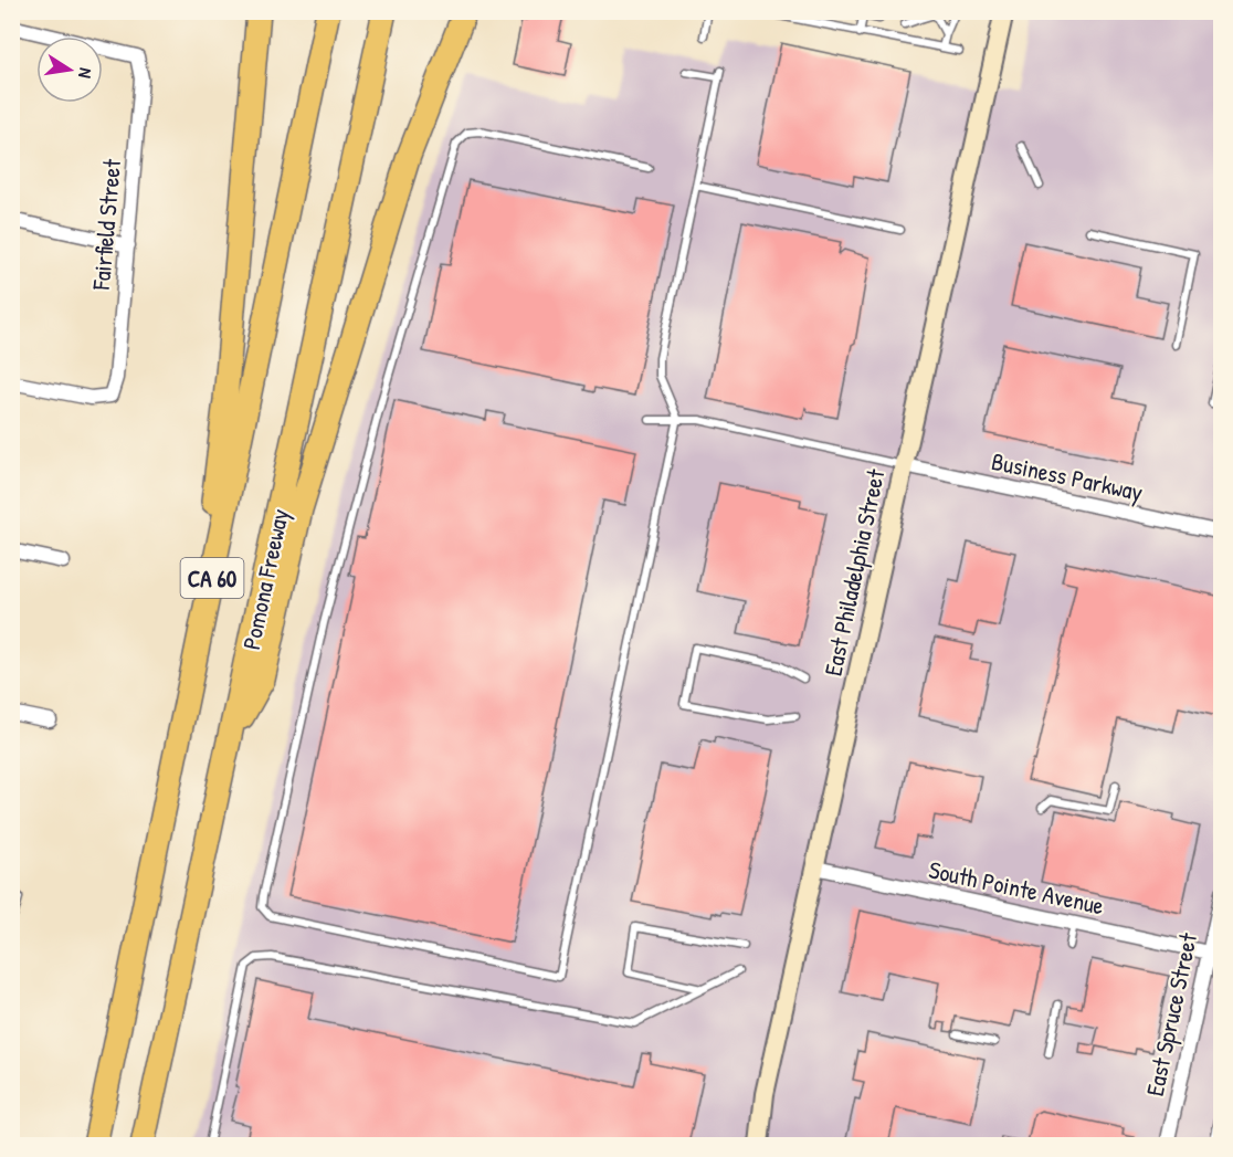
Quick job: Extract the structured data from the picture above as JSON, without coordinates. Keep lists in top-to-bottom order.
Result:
{
  "streets": {
    "highway": ["CA 60", "Pomona Freeway"],
    "street": [
      "Fairfield Street",
      "Business Parkway",
      "East Philadelphia Street",
      "South Pointe Avenue",
      "East Spruce Street"
    ]
  },
  "crossings": [
    ["Business Parkway", "East Philadelphia Street"],
    ["East Philadelphia Street", "South Pointe Avenue"],
    ["South Pointe Avenue", "East Spruce Street"]
  ],
  "north": "right"
}
